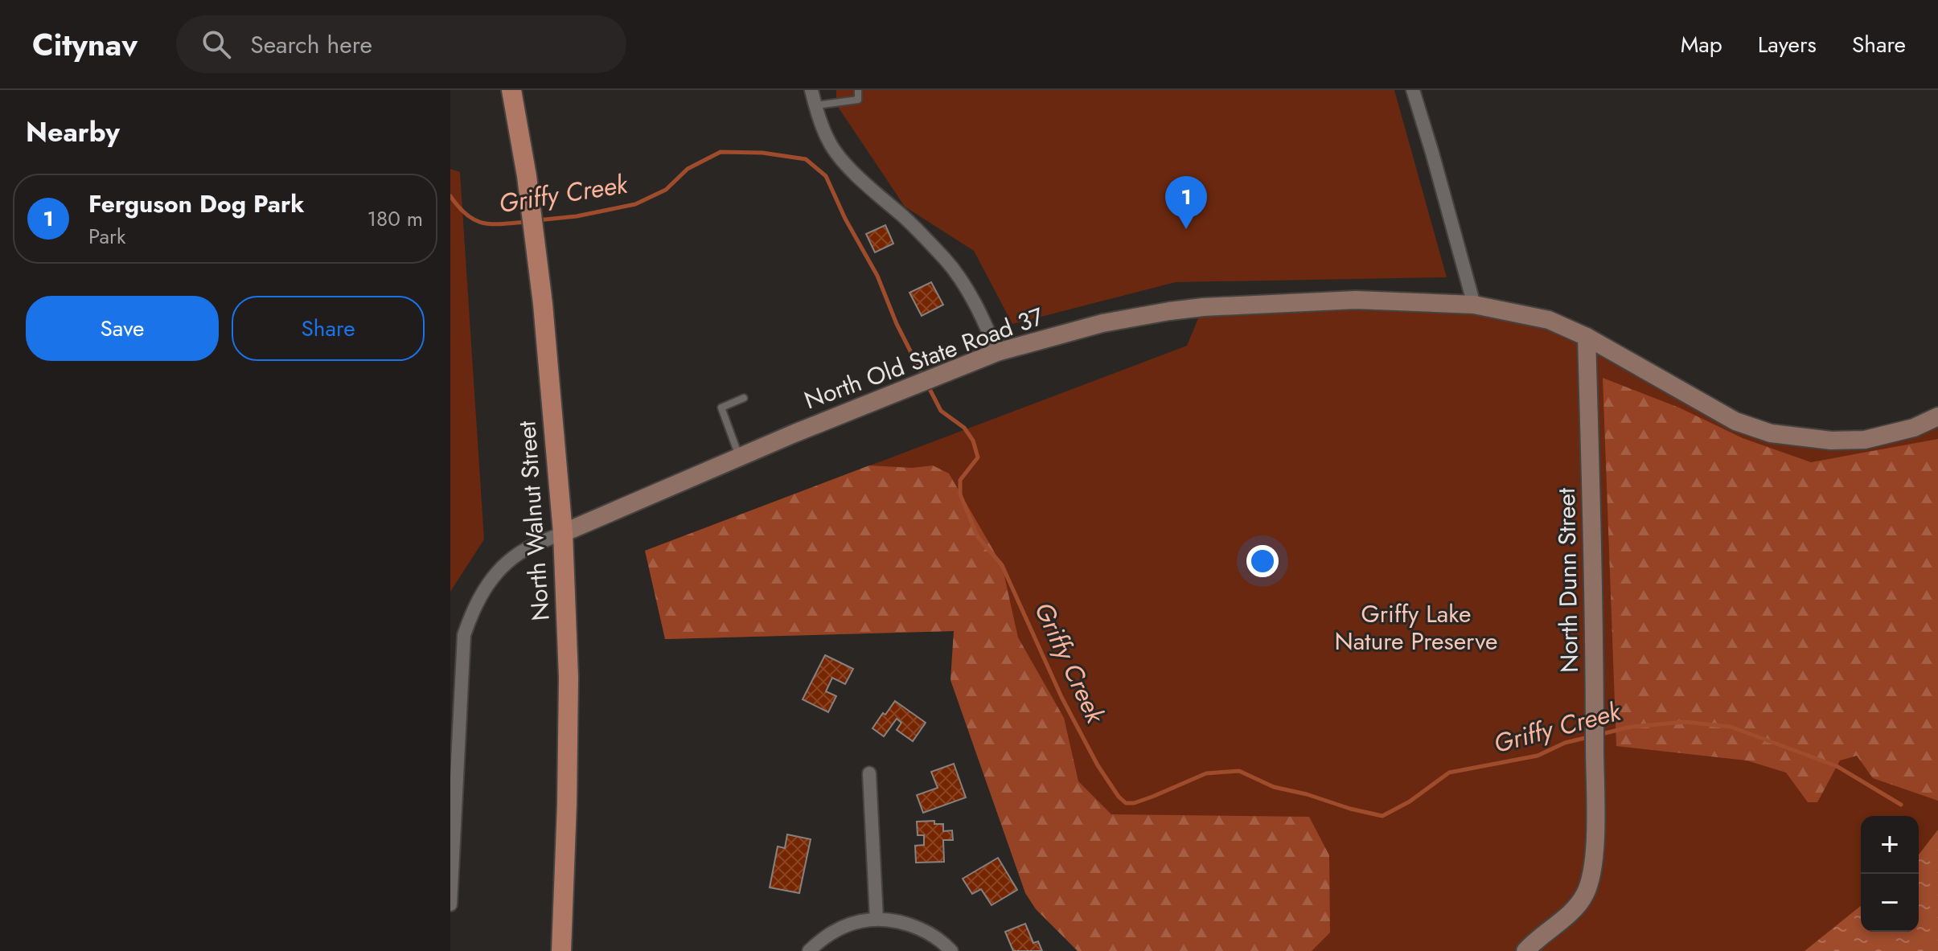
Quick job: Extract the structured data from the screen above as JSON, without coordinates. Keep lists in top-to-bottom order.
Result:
{
  "streets": {
    "main road": ["North Walnut Street"],
    "street": ["North Old State Road 37", "North Dunn Street"]
  },
  "crossings": [
    ["North Old State Road 37", "North Walnut Street"],
    ["North Old State Road 37", "North Dunn Street"]
  ],
  "water": ["Griffy Creek"],
  "parks": ["Griffy Lake Nature Preserve"],
  "page": {
    "header": "Citynav",
    "search": "Search here",
    "nav": ["Map", "Layers", "Share"],
    "heading": "Nearby",
    "list": [
      {
        "mark": "1",
        "name": "Ferguson Dog Park",
        "note": "Park",
        "value": "180 m"
      }
    ],
    "pins": "1",
    "buttons": ["Save", "Share"],
    "map_buttons": ["+", "−"]
  }
}
